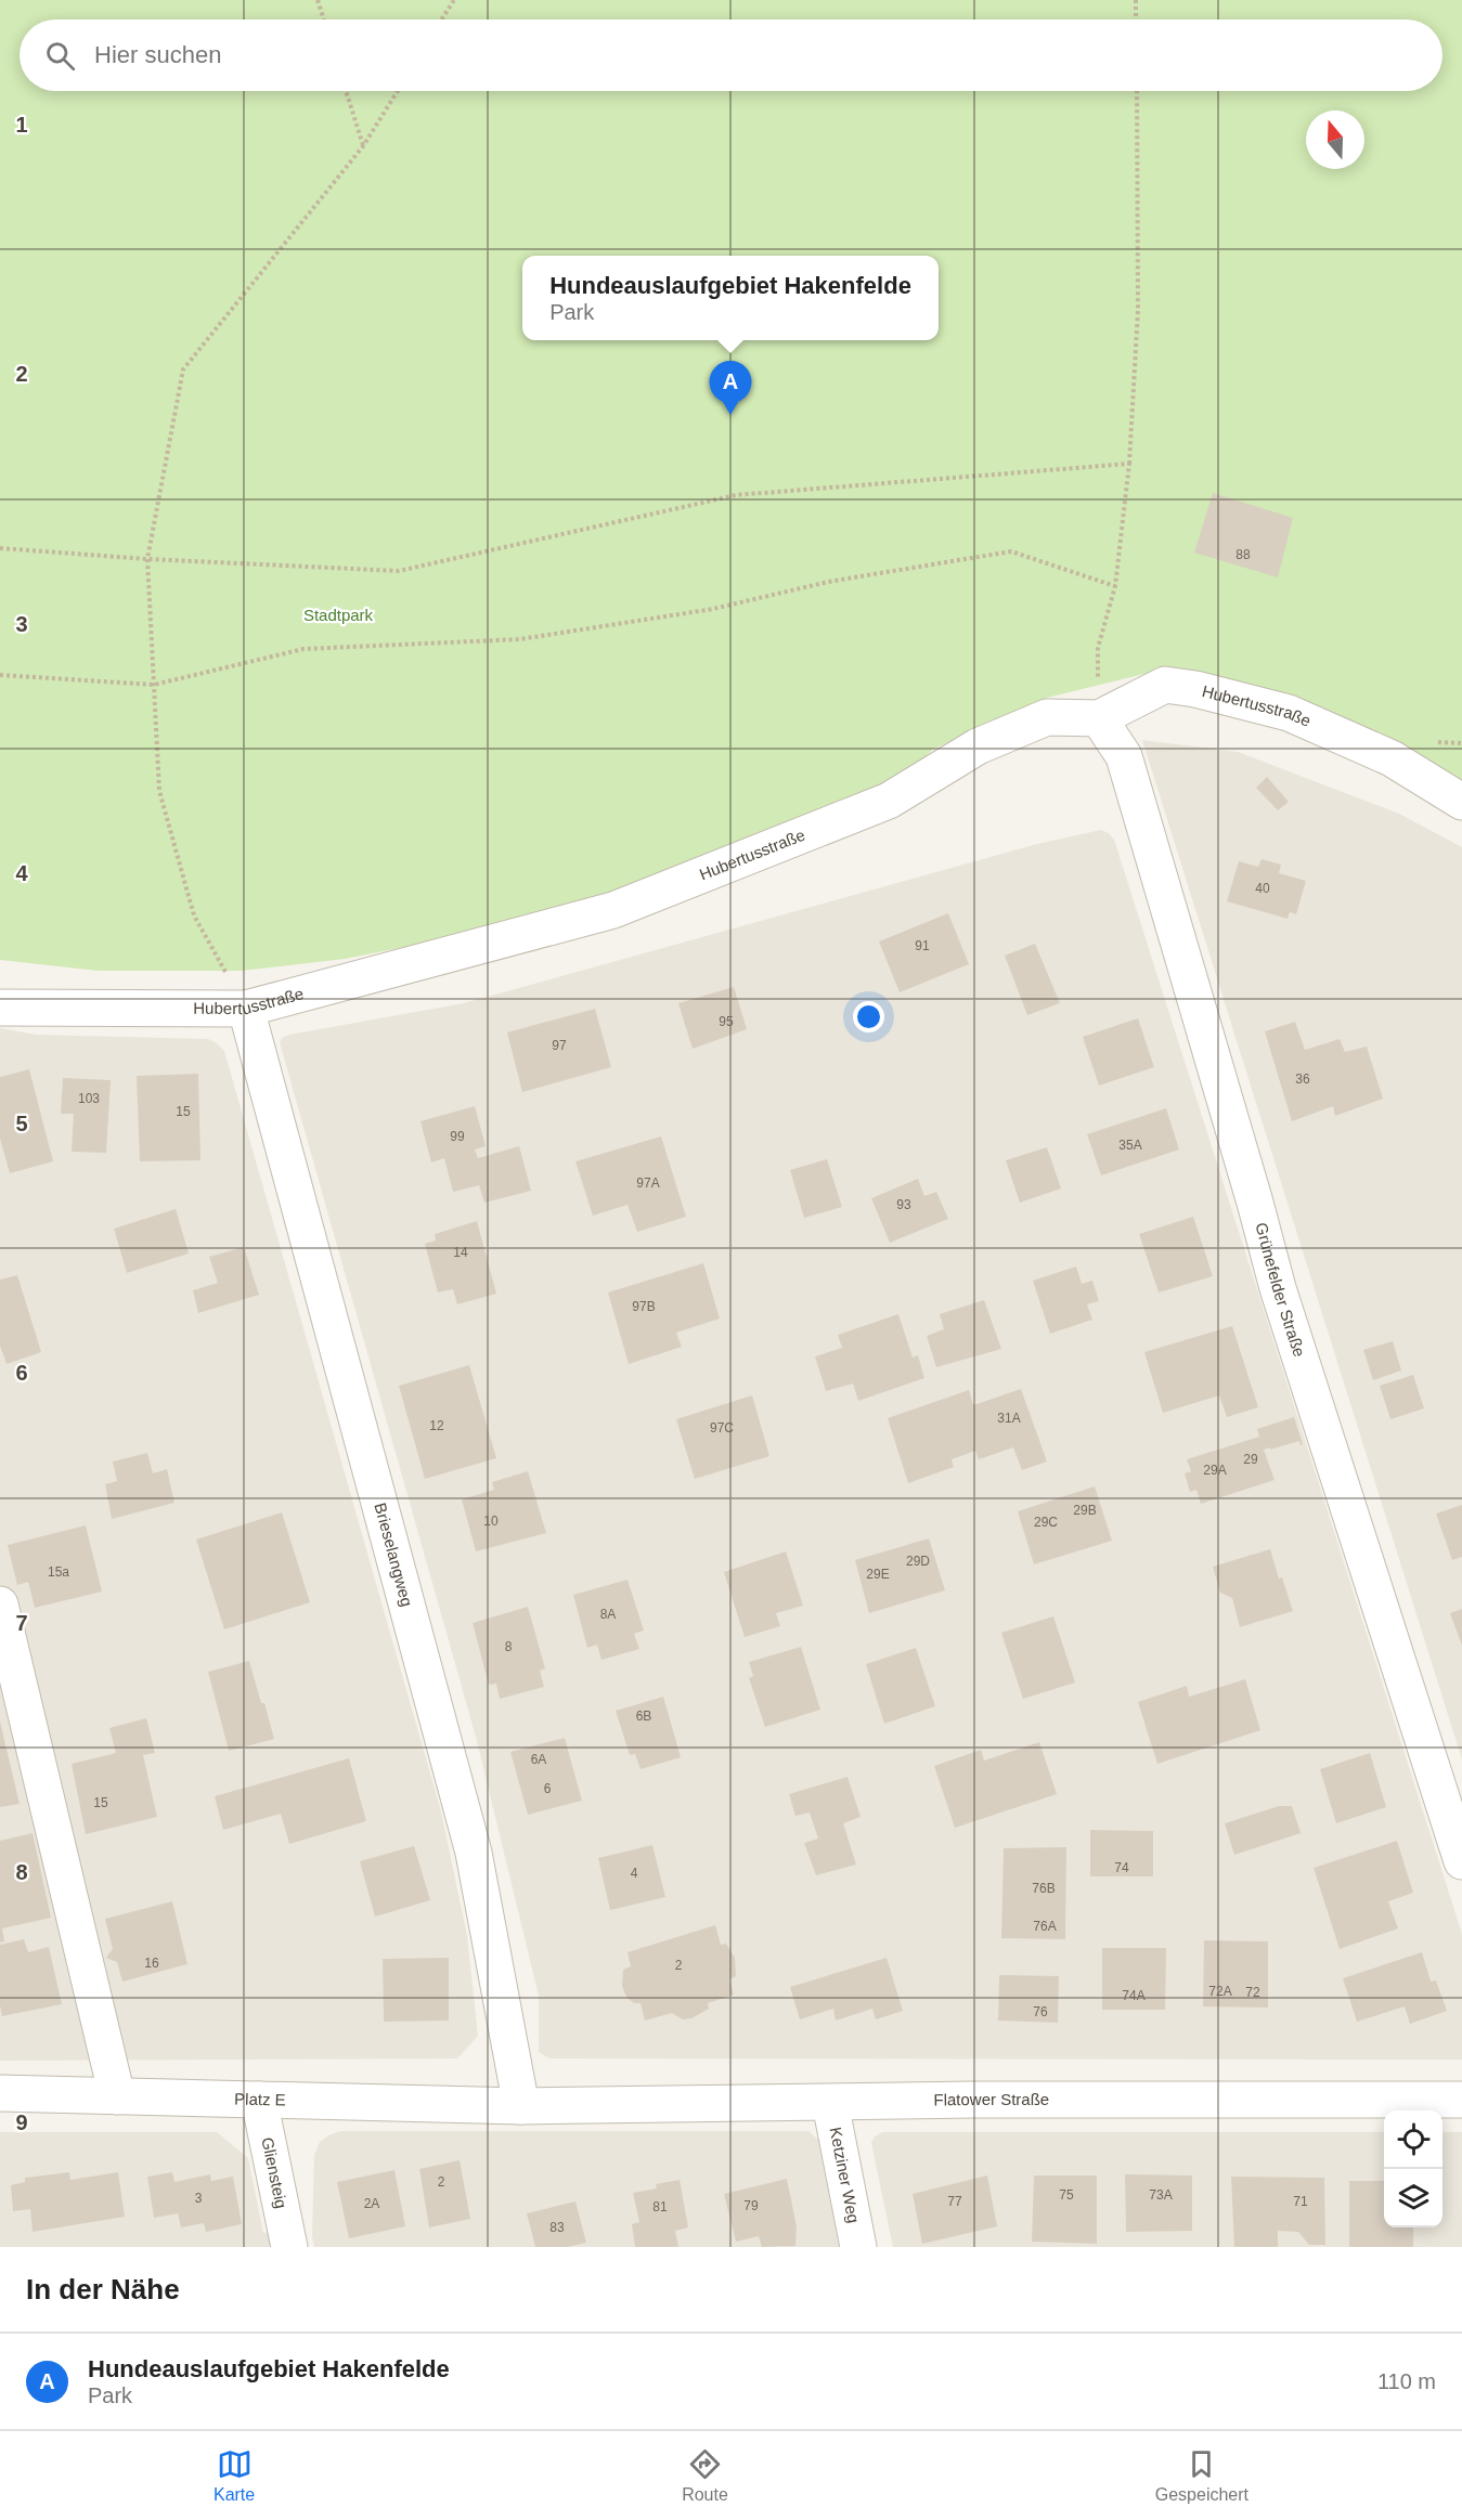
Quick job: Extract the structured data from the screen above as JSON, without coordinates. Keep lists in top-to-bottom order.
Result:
{
  "streets": {
    "street": [
      "Hubertusstraße",
      "Grünefelder Straße",
      "Brieselangweg",
      "Platz E",
      "Flatower Straße",
      "Gliensteig",
      "Ketziner Weg"
    ]
  },
  "crossings": [
    ["Hubertusstraße", "Grünefelder Straße"],
    ["Hubertusstraße", "Brieselangweg"],
    ["Brieselangweg", "Platz E"],
    ["Brieselangweg", "Flatower Straße"],
    ["Platz E", "Flatower Straße"],
    ["Platz E", "Gliensteig"],
    ["Flatower Straße", "Ketziner Weg"]
  ],
  "parks": ["Stadtpark"],
  "house_numbers": [
    "88",
    "40",
    "91",
    "95",
    "97",
    "36",
    "103",
    "15",
    "99",
    "35A",
    "97A",
    "93",
    "14",
    "97B",
    "31A",
    "12",
    "97C",
    "29",
    "29A",
    "29B",
    "10",
    "29C",
    "29D",
    "15a",
    "29E",
    "8A",
    "8",
    "6B",
    "6A",
    "6",
    "15",
    "74",
    "4",
    "76B",
    "76A",
    "16",
    "2",
    "72A",
    "72",
    "74A",
    "76",
    "2",
    "75",
    "73A",
    "3",
    "77",
    "71",
    "2A",
    "79",
    "81",
    "83"
  ],
  "north": "top",
  "page": {
    "search": "Hier suchen",
    "popup": ["Hundeauslaufgebiet Hakenfelde", "Park"],
    "pins": "A",
    "heading": "In der Nähe",
    "list": [
      {
        "mark": "A",
        "name": "Hundeauslaufgebiet Hakenfelde",
        "note": "Park",
        "value": "110 m"
      }
    ],
    "nav": ["Karte", "Route", "Gespeichert"]
  },
  "grid": {
    "rows": [
      "1",
      "2",
      "3",
      "4",
      "5",
      "6",
      "7",
      "8",
      "9"
    ]
  }
}
